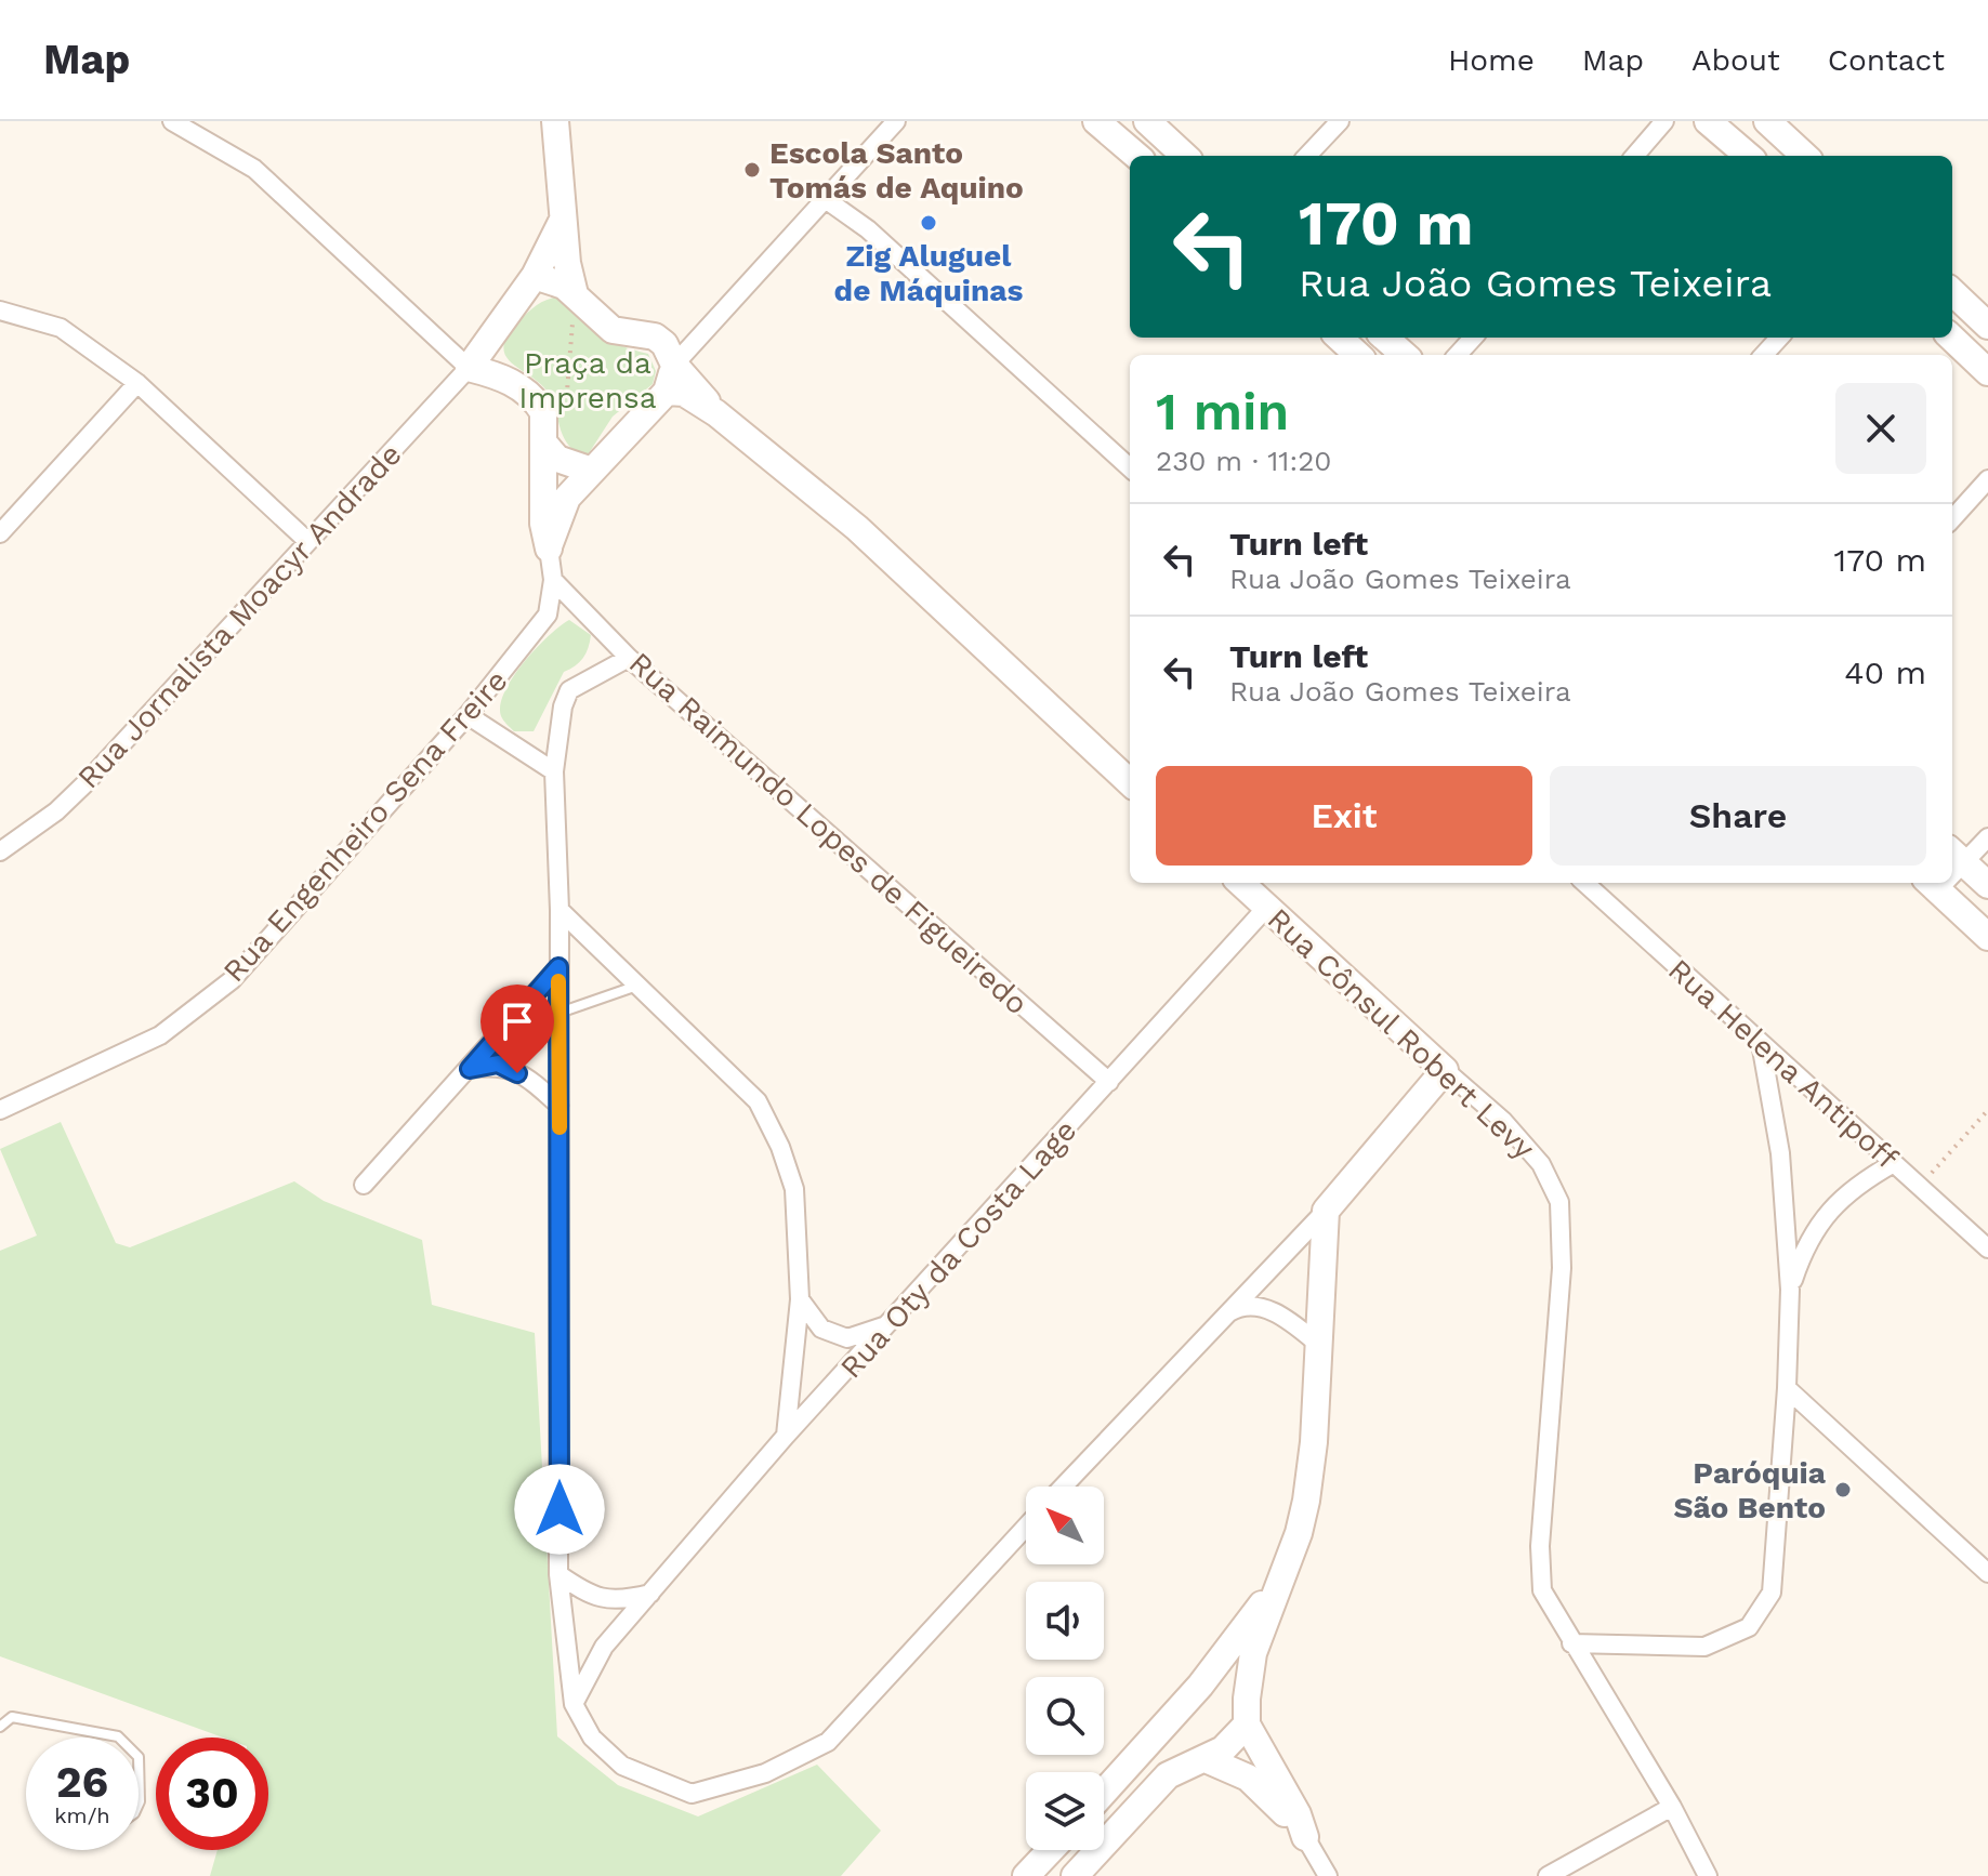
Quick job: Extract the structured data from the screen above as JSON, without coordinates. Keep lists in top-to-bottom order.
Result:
{
  "streets": {
    "street": [
      "Rua Jornalista Moacyr Andrade",
      "Rua Engenheiro Sena Freire",
      "Rua Raimundo Lopes de Figueiredo",
      "Rua Cônsul Robert Levy",
      "Rua Helena Antipoff",
      "Rua Oty da Costa Lage"
    ]
  },
  "crossings": [
    ["Rua Engenheiro Sena Freire", "Rua Raimundo Lopes de Figueiredo"],
    ["Rua Raimundo Lopes de Figueiredo", "Rua Oty da Costa Lage"],
    ["Rua Cônsul Robert Levy", "Rua Oty da Costa Lage"]
  ],
  "parks": ["Praça da Imprensa"],
  "places": ["Escola Santo Tomás de Aquino", "Zig Aluguel de Máquinas", "Paróquia São Bento"],
  "north": "top left",
  "page": {
    "header": "Map",
    "nav": [
      "Home",
      "Map",
      "About",
      "Contact"
    ],
    "turn": ["170 m", "Rua João Gomes Teixeira"],
    "heading": ["1 min", "230 m · 11:20"],
    "list": [
      {
        "name": "Turn left",
        "note": "Rua João Gomes Teixeira",
        "value": "170 m"
      },
      {
        "name": "Turn left",
        "note": "Rua João Gomes Teixeira",
        "value": "40 m"
      }
    ],
    "buttons": ["Exit", "Share"],
    "speed": "26 km/h",
    "limit": "30"
  }
}
